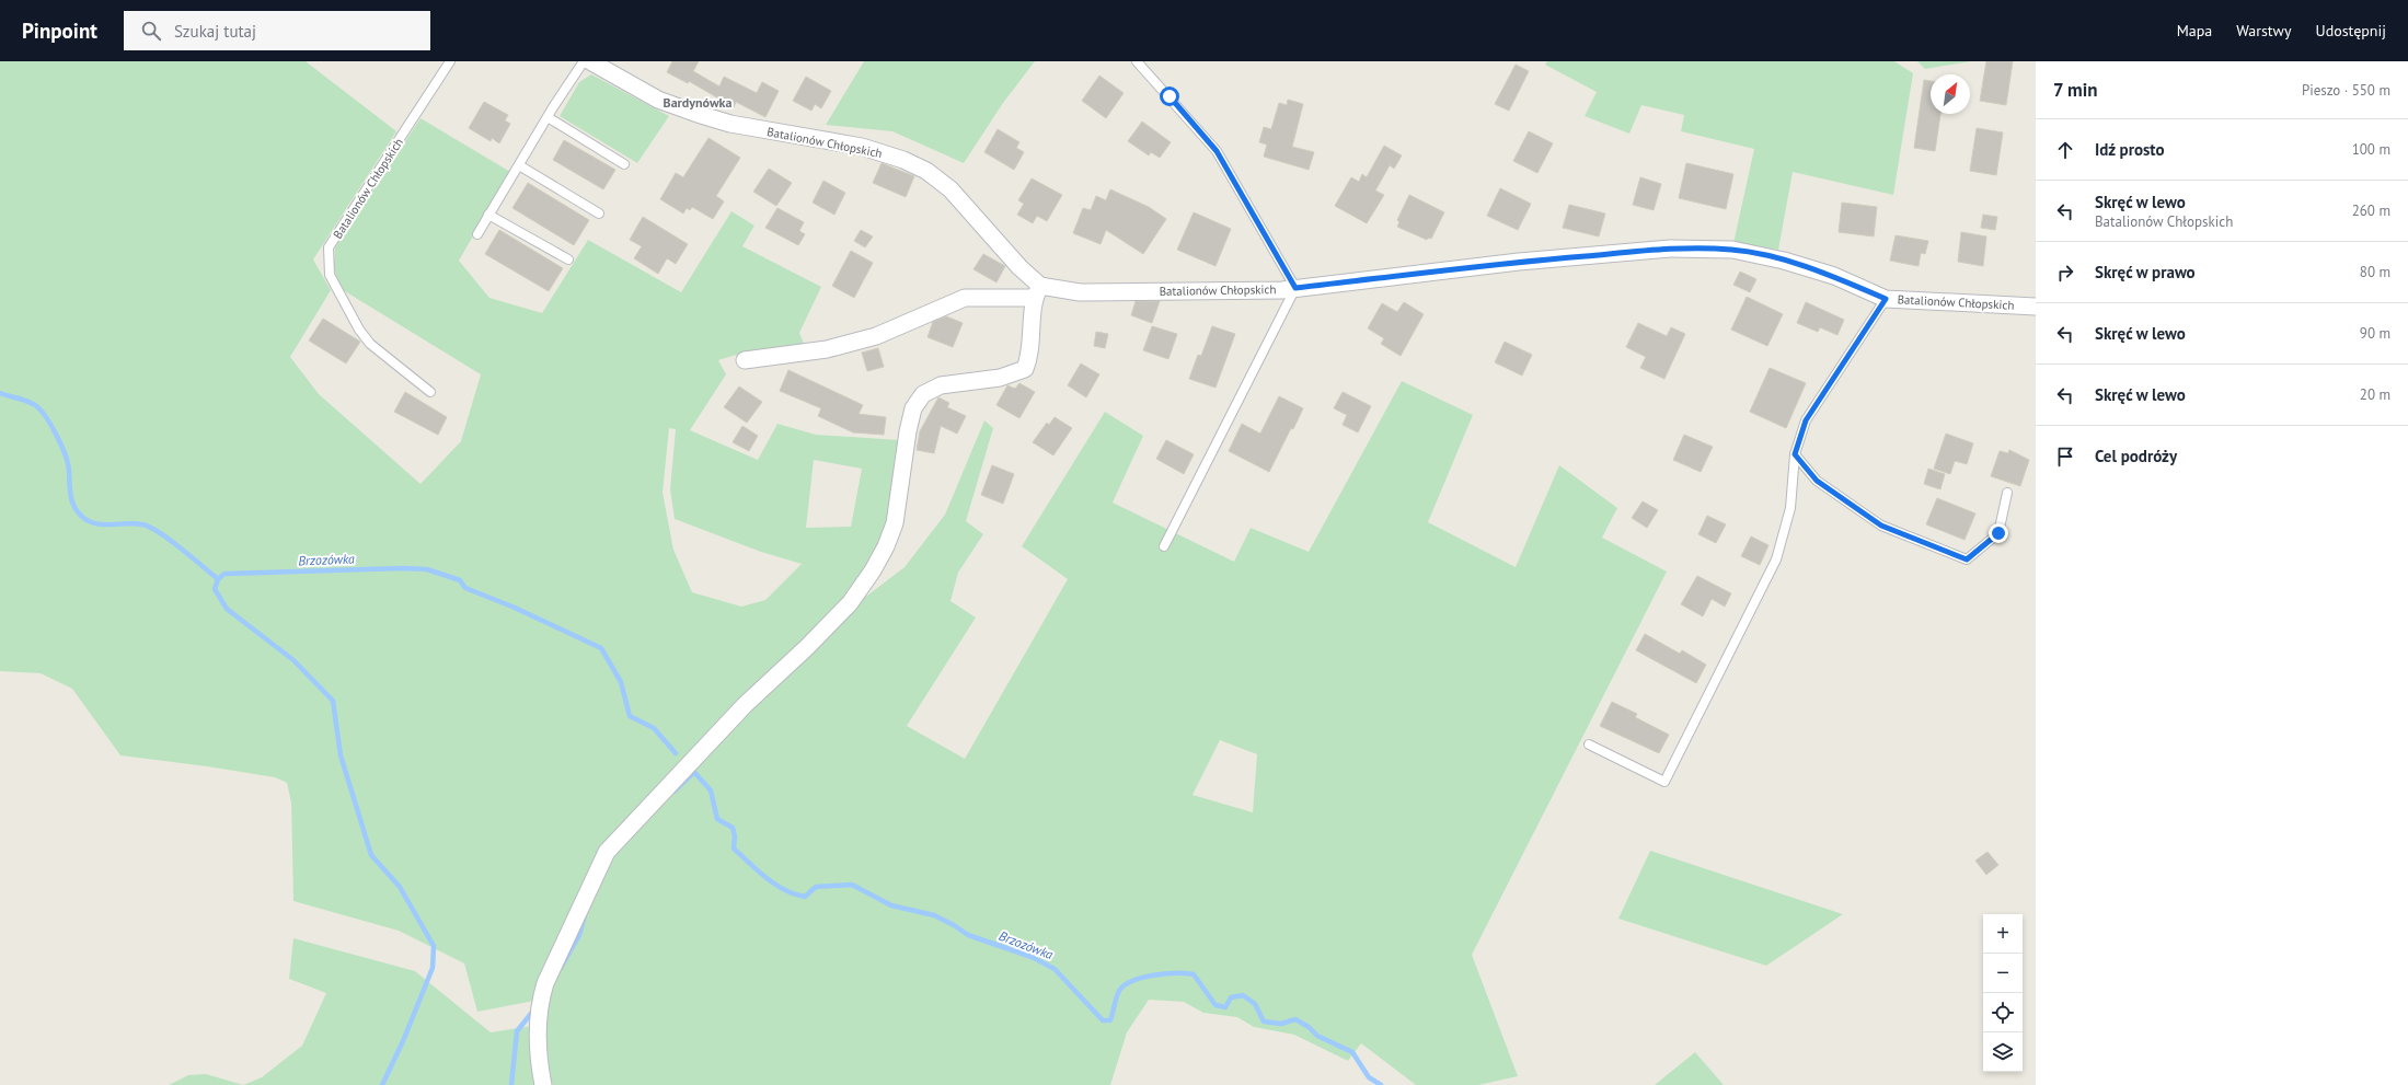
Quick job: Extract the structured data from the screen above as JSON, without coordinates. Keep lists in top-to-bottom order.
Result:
{
  "streets": {
    "street": ["Batalionów Chłopskich"]
  },
  "districts": ["Bardynówka"],
  "water": ["Brzozówka"],
  "north": "top right",
  "page": {
    "header": "Pinpoint",
    "search": "Szukaj tutaj",
    "nav": ["Mapa", "Warstwy", "Udostępnij"],
    "heading": ["7 min", "Pieszo · 550 m"],
    "list": [
      ["Idź prosto", "100 m"],
      ["Skręć w lewo", "Batalionów Chłopskich", "260 m"],
      ["Skręć w prawo", "80 m"],
      ["Skręć w lewo", "90 m"],
      ["Skręć w lewo", "20 m"],
      "Cel podróży"
    ],
    "map_buttons": ["+", "−"]
  }
}
